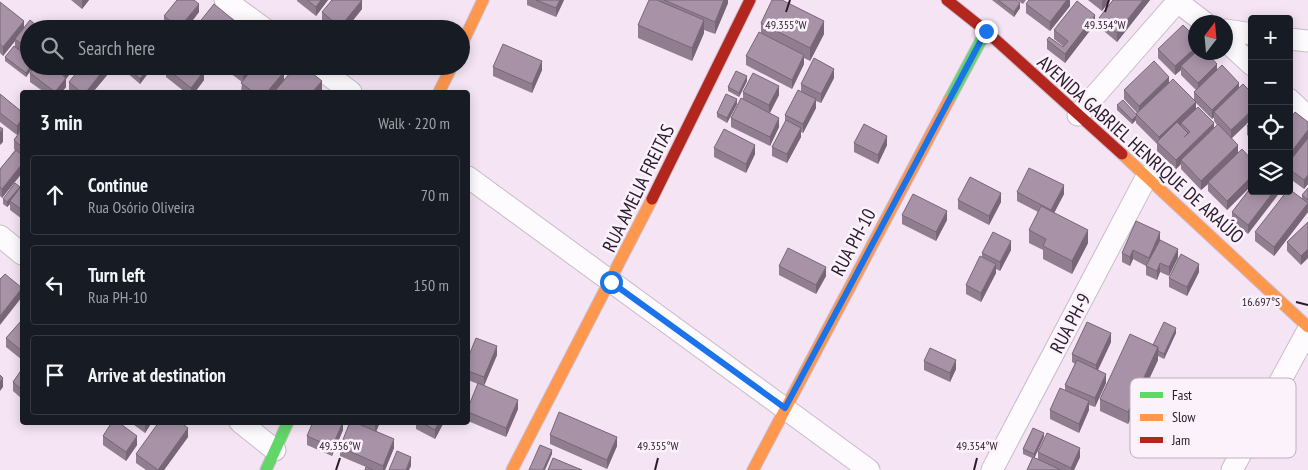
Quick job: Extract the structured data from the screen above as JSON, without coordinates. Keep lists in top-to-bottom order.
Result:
{
  "streets": {
    "street": [
      "AVENIDA GABRIEL HENRIQUE DE ARAÚJO",
      "RUA AMELIA FREITAS",
      "RUA PH-10",
      "RUA PH-9"
    ]
  },
  "crossings": [
    ["AVENIDA GABRIEL HENRIQUE DE ARAÚJO", "RUA PH-10"],
    ["AVENIDA GABRIEL HENRIQUE DE ARAÚJO", "RUA PH-9"]
  ],
  "legend": ["Fast", "Slow", "Jam"],
  "north": "top",
  "page": {
    "map_buttons": ["+", "−"],
    "search": "Search here",
    "heading": ["3 min", "Walk · 220 m"],
    "list": [
      ["Continue", "Rua Osório Oliveira", "70 m"],
      ["Turn left", "Rua PH-10", "150 m"],
      "Arrive at destination"
    ]
  },
  "coordinates": [
    "49.355°W",
    "49.354°W",
    "16.697°S",
    "49.356°W"
  ]
}
